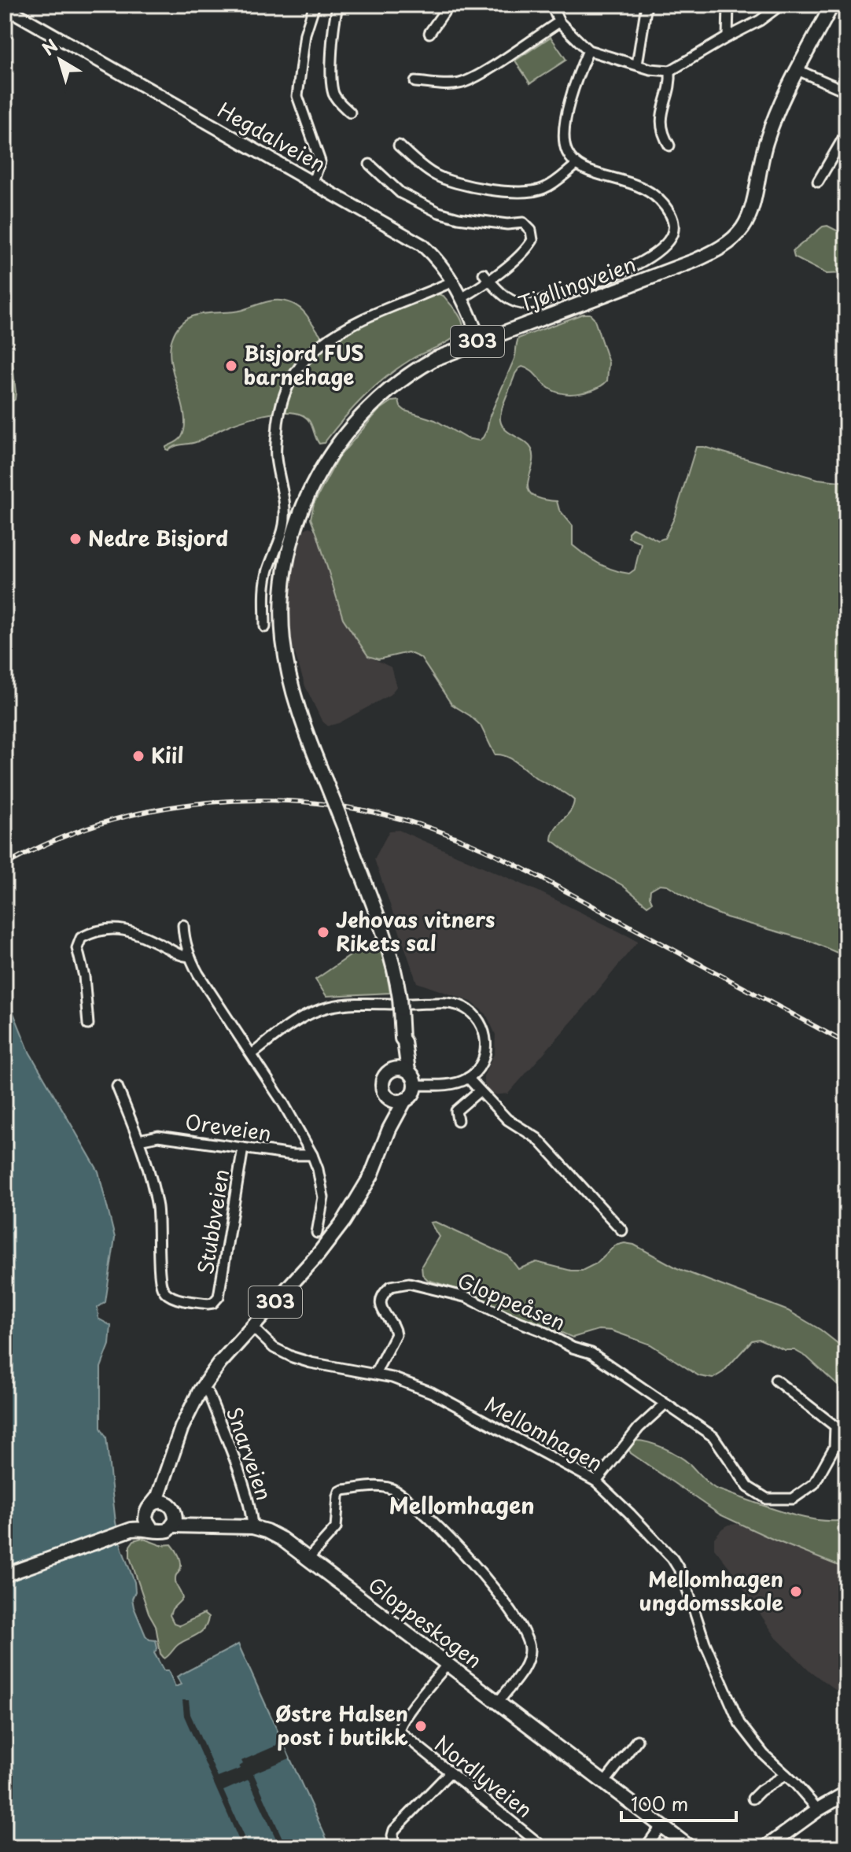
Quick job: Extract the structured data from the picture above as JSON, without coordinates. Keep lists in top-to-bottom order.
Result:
{
  "streets": {
    "main road": ["Tjøllingveien", "303", "Gloppeskogen"],
    "street": [
      "Hegdalveien",
      "Oreveien",
      "Stubbveien",
      "Gloppeåsen",
      "Mellomhagen",
      "Snarveien",
      "Nordlyveien"
    ]
  },
  "crossings": [
    ["Hegdalveien", "Tjøllingveien"],
    ["Tjøllingveien", "303"],
    ["303", "Mellomhagen"],
    ["303", "Gloppeskogen"],
    ["Oreveien", "Stubbveien"],
    ["Gloppeåsen", "Mellomhagen"],
    ["Snarveien", "Gloppeskogen"],
    ["Gloppeskogen", "Nordlyveien"]
  ],
  "districts": ["Mellomhagen"],
  "places": [
    "Bisjord FUS barnehage",
    "Nedre Bisjord",
    "Kiil",
    "Jehovas vitners Rikets sal",
    "Mellomhagen ungdomsskole",
    "Østre Halsen post i butikk"
  ],
  "scale_bar": "100 m",
  "north": "top left"
}
